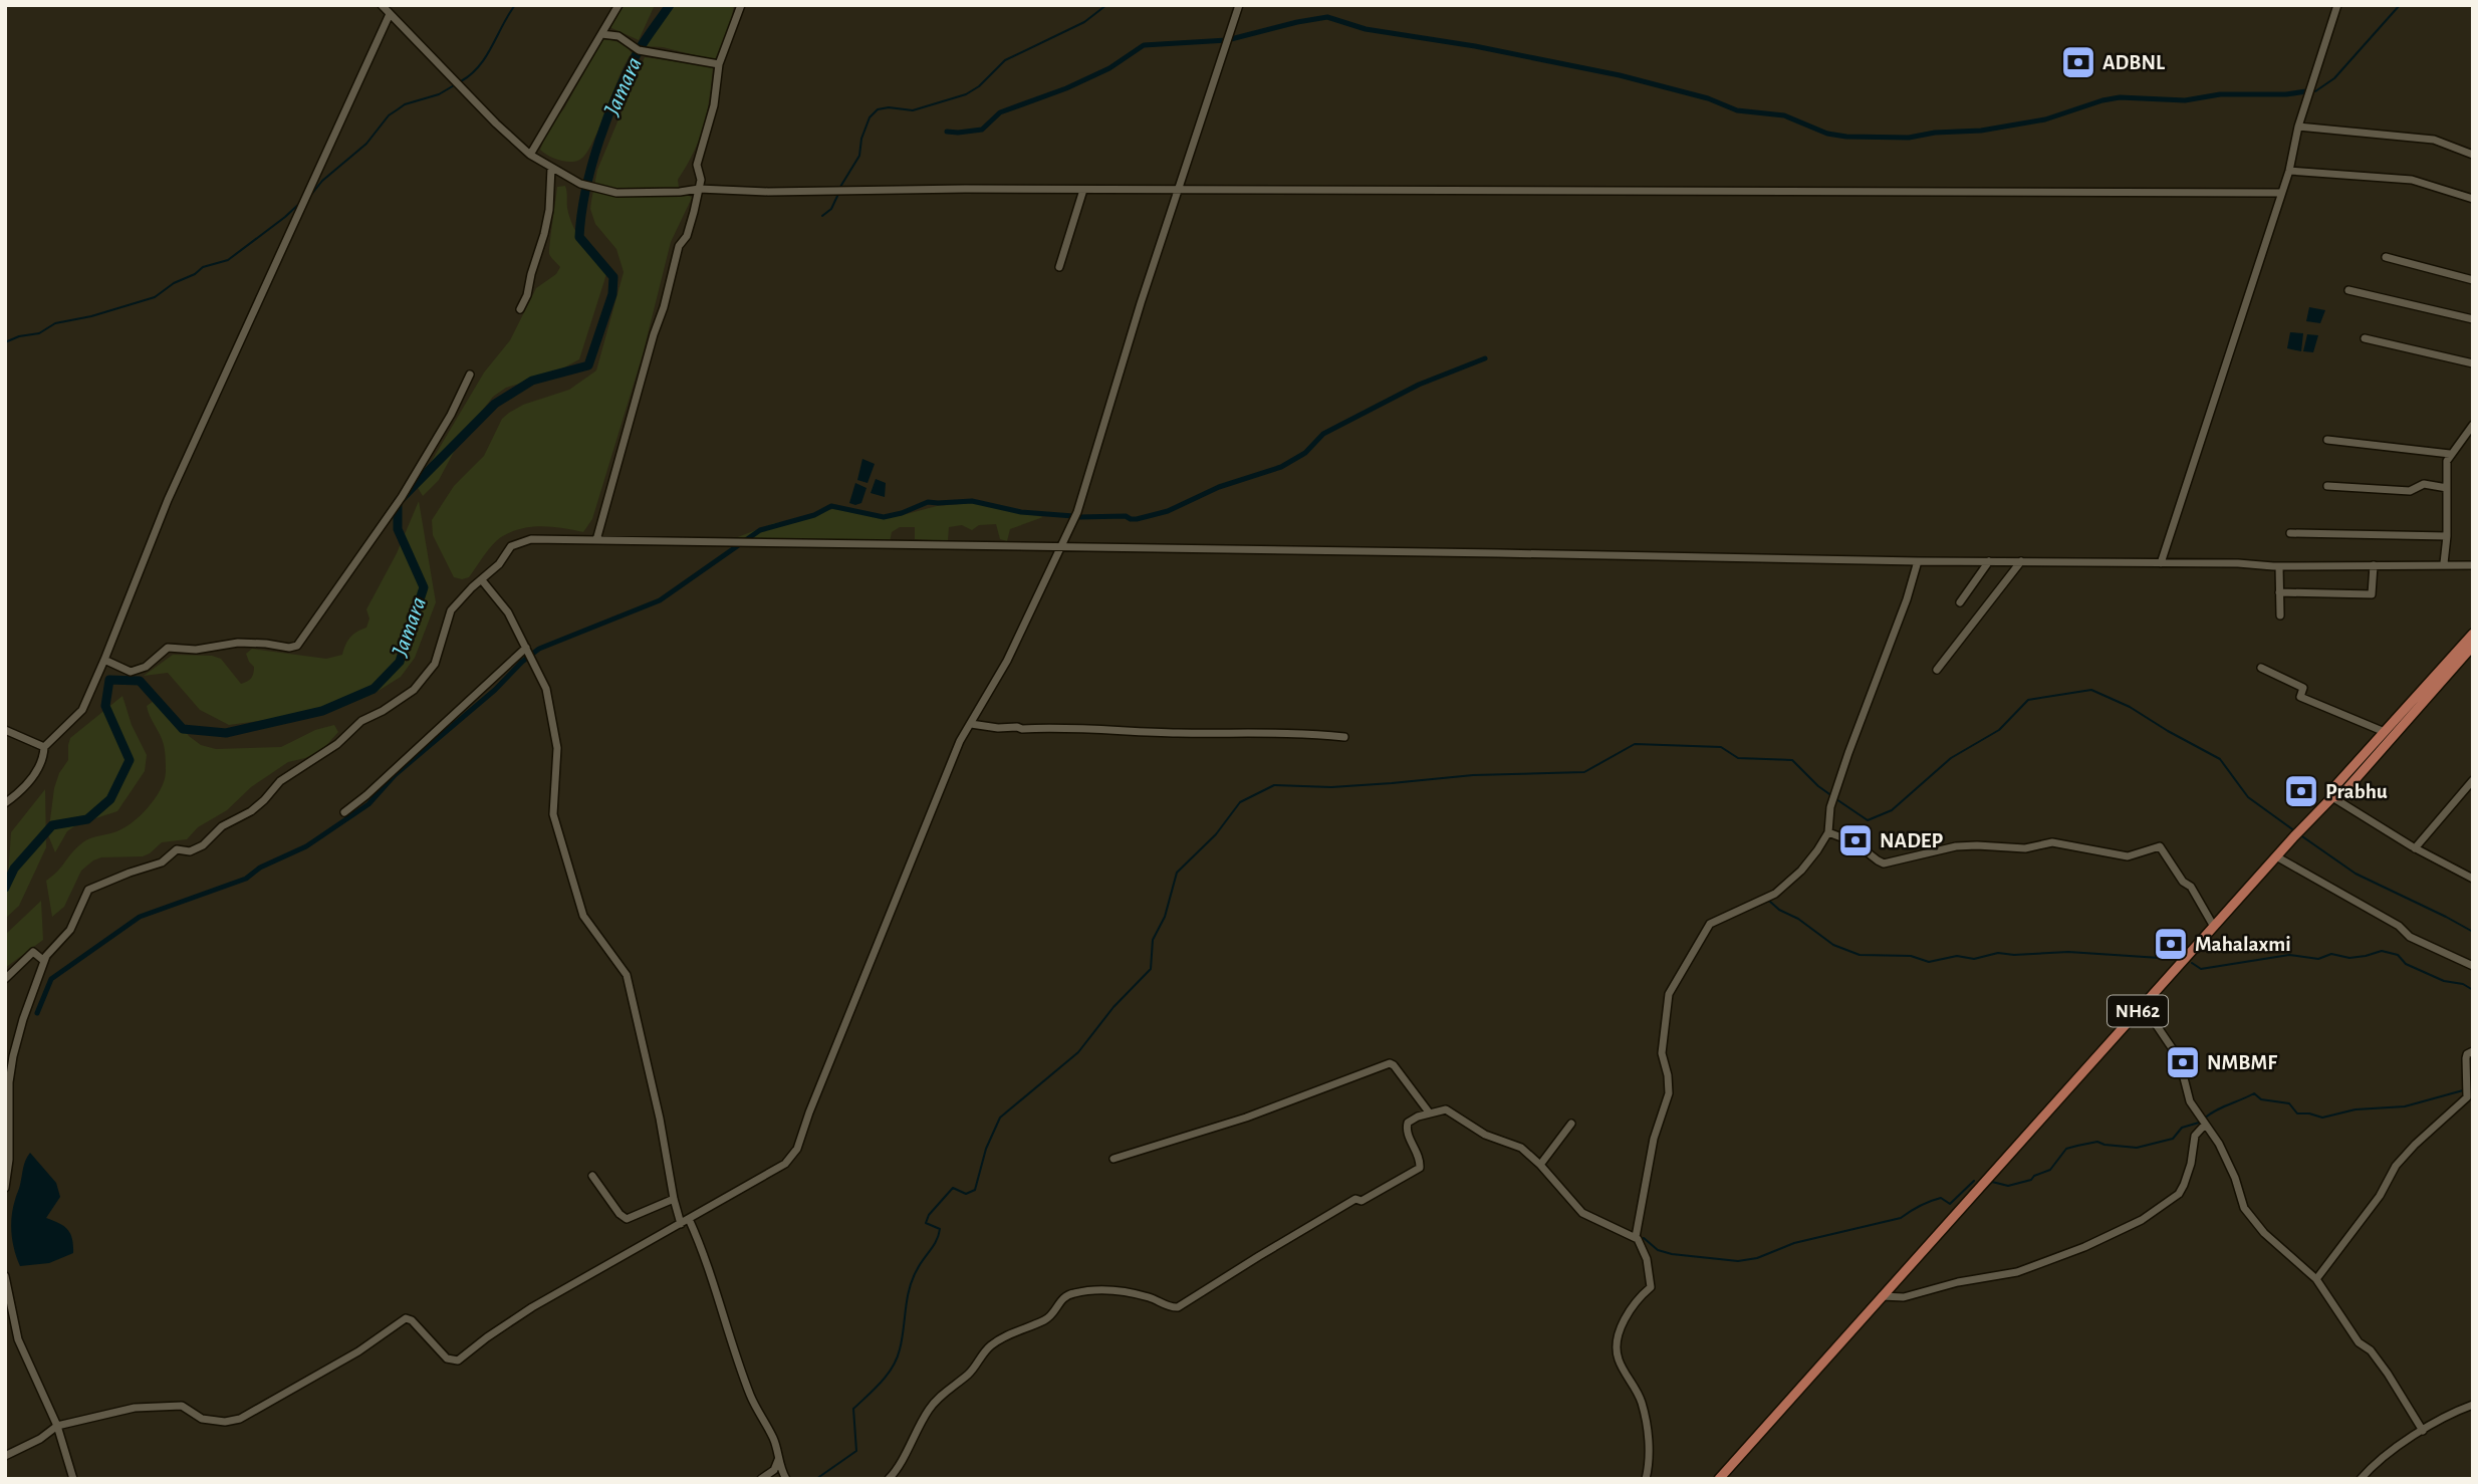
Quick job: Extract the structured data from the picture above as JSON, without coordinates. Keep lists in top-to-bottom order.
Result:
{
  "streets": {
    "main road": ["NH62"]
  },
  "water": ["Jamara"],
  "places": {
    "bank": [
      "ADBNL",
      "Prabhu",
      "NADEP",
      "Mahalaxmi",
      "NMBMF"
    ]
  }
}
